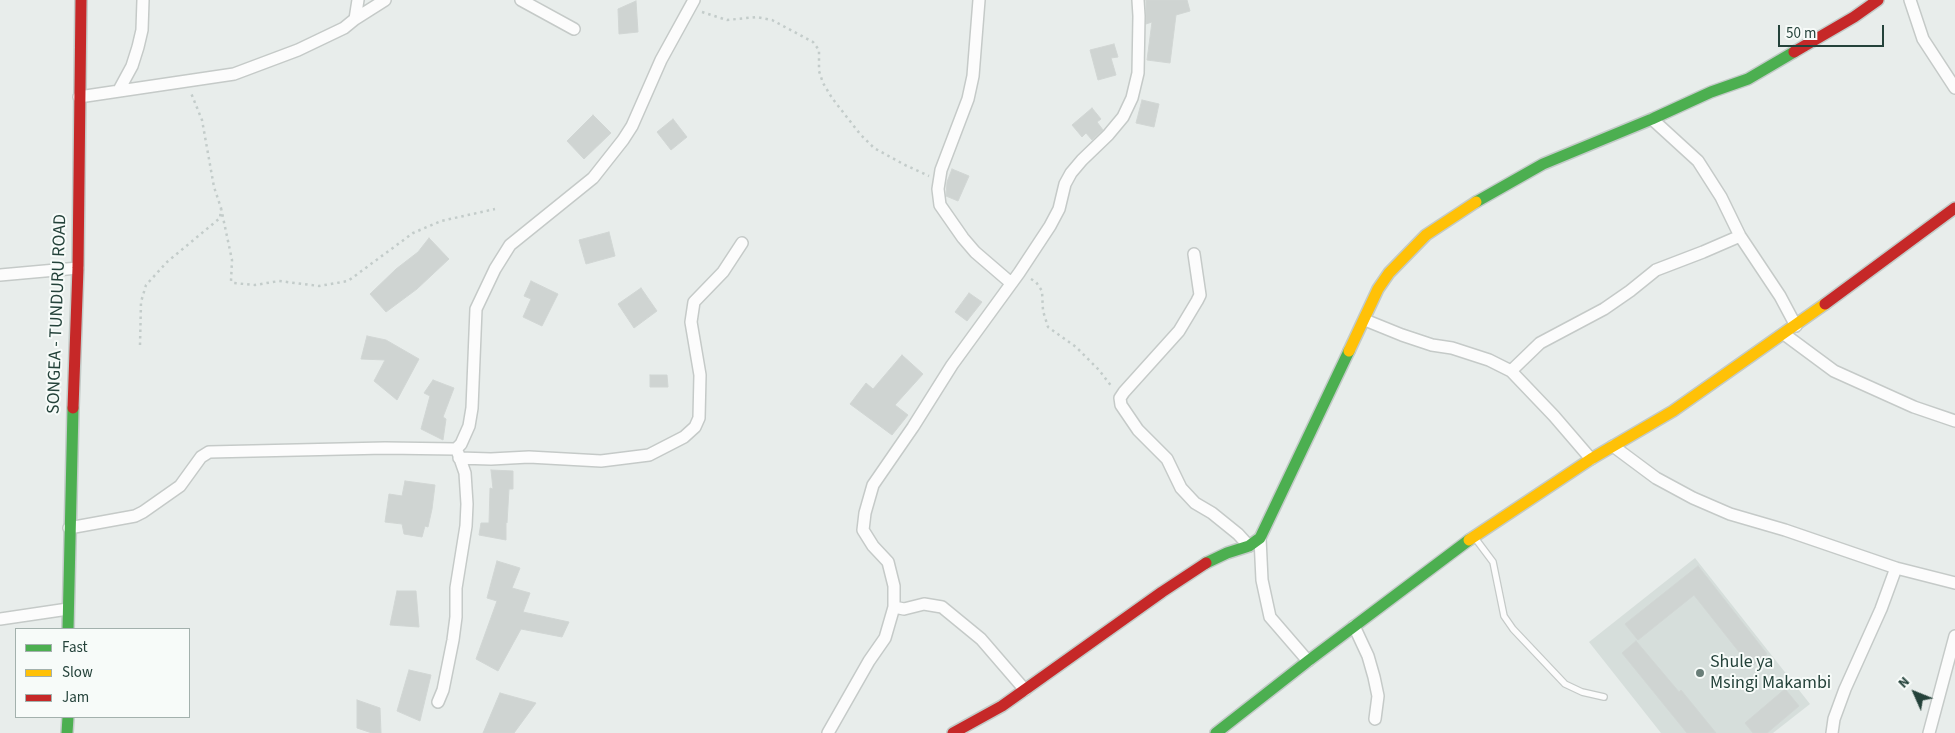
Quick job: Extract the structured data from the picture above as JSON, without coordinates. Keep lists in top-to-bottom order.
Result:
{
  "streets": {
    "main road": ["SONGEA - TUNDURU ROAD"]
  },
  "places": ["Shule ya Msingi Makambi"],
  "legend": ["Fast", "Slow", "Jam"],
  "scale_bar": "50 m",
  "north": "top left"
}
